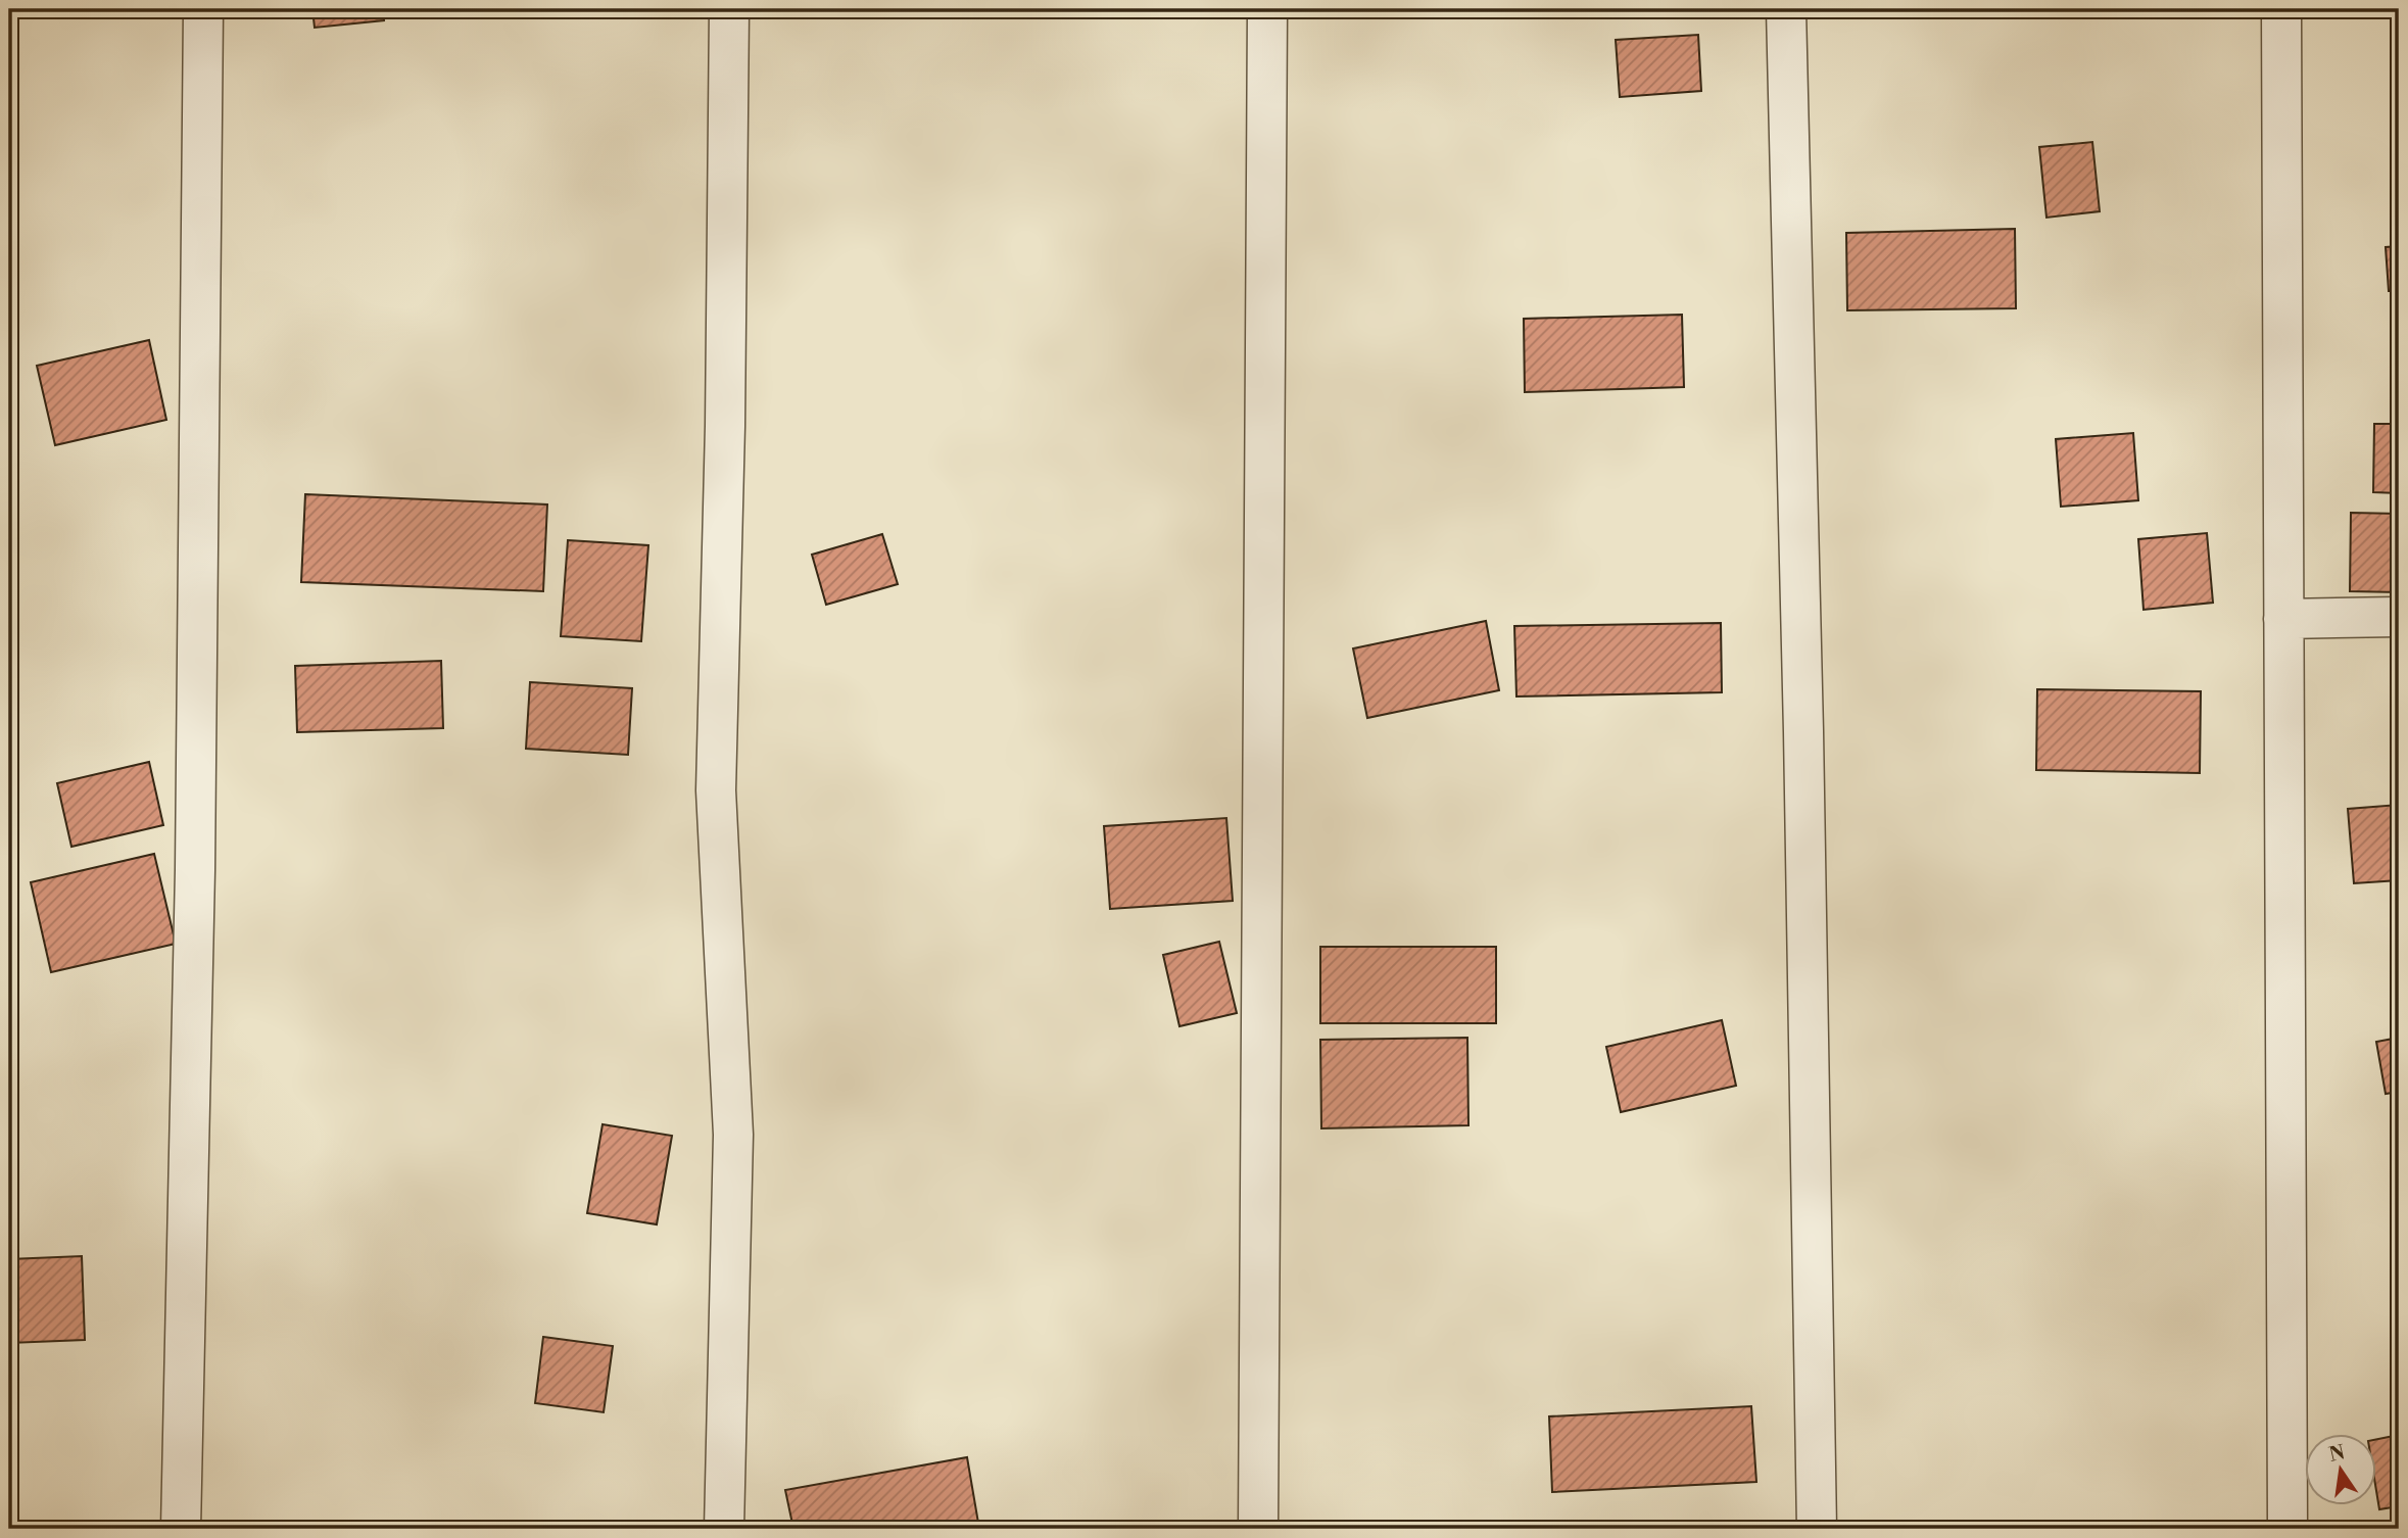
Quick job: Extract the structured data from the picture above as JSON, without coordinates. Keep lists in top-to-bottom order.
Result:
{
  "north": "top"
}
